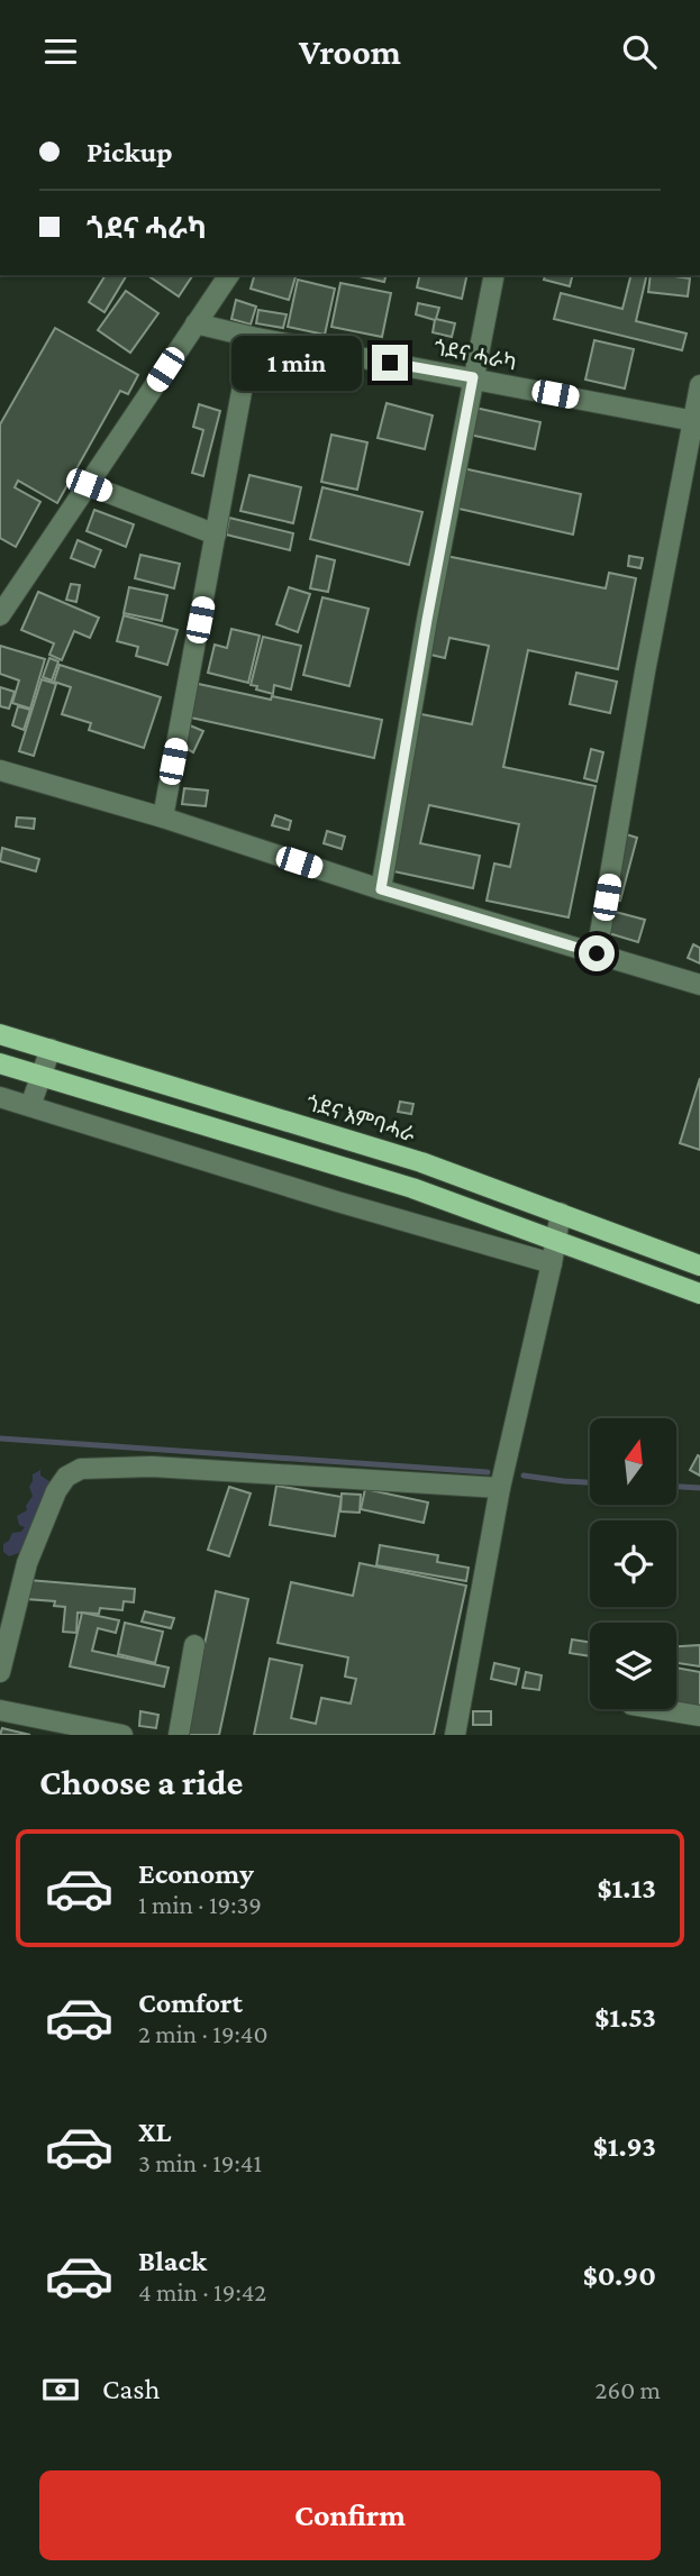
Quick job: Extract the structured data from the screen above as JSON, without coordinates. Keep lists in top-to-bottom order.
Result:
{
  "streets": {
    "main road": ["ጎደና እምባሓራ"],
    "street": ["ጎደና ሓራካ"]
  },
  "north": "top",
  "page": {
    "header": "Vroom",
    "banner": ["Pickup", "ጎደና ሓራካ"],
    "bubble": "1 min",
    "heading": "Choose a ride",
    "list": [
      {
        "name": "Economy",
        "note": "1 min · 19:39",
        "value": "$1.13"
      },
      {
        "name": "Comfort",
        "note": "2 min · 19:40",
        "value": "$1.53"
      },
      {
        "name": "XL",
        "note": "3 min · 19:41",
        "value": "$1.93"
      },
      {
        "name": "Black",
        "note": "4 min · 19:42",
        "value": "$0.90"
      }
    ],
    "pay": ["Cash", "260 m"],
    "buttons": "Confirm"
  }
}
